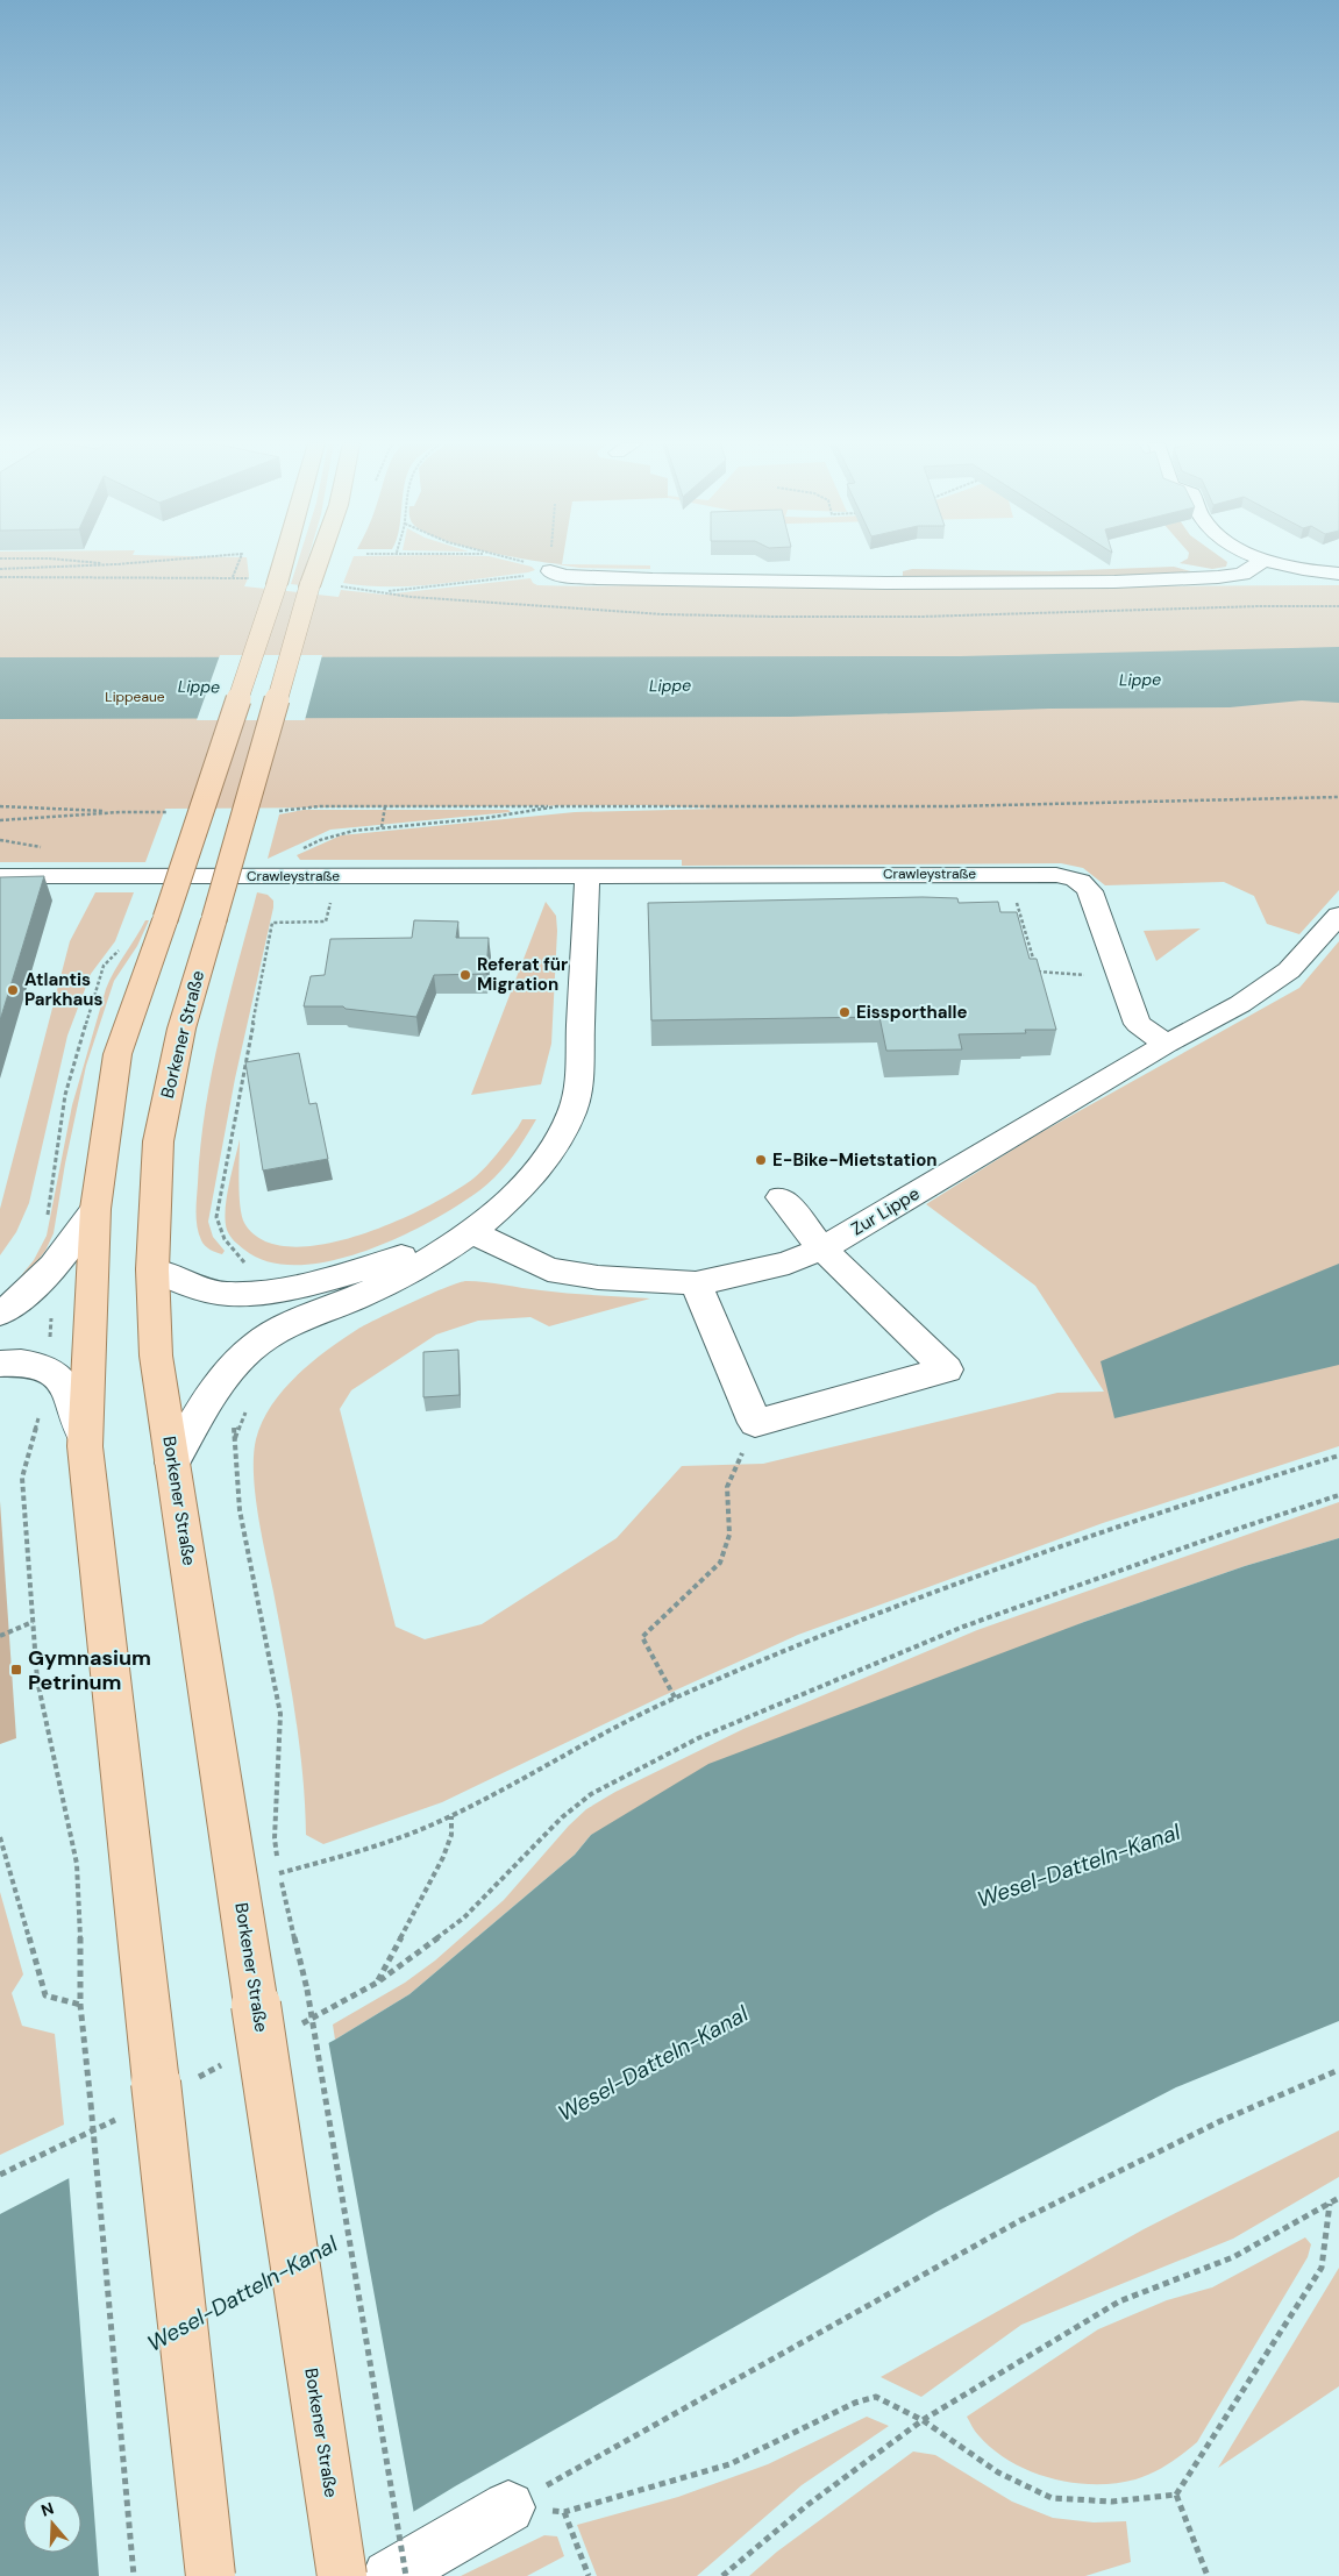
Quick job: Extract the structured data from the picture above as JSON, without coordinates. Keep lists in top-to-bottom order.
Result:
{
  "streets": {
    "main road": ["Borkener Straße"],
    "street": ["Crawleystraße", "Zur Lippe"]
  },
  "crossings": [
    ["Crawleystraße", "Zur Lippe"]
  ],
  "water": ["Lippe", "Wesel-Datteln-Kanal"],
  "parks": ["Lippeaue"],
  "places": {
    "other": [
      "Referat für Migration",
      "Atlantis Parkhaus",
      "Eissporthalle",
      "E-Bike-Mietstation"
    ],
    "transit": ["Gymnasium Petrinum"]
  },
  "north": "top"
}
